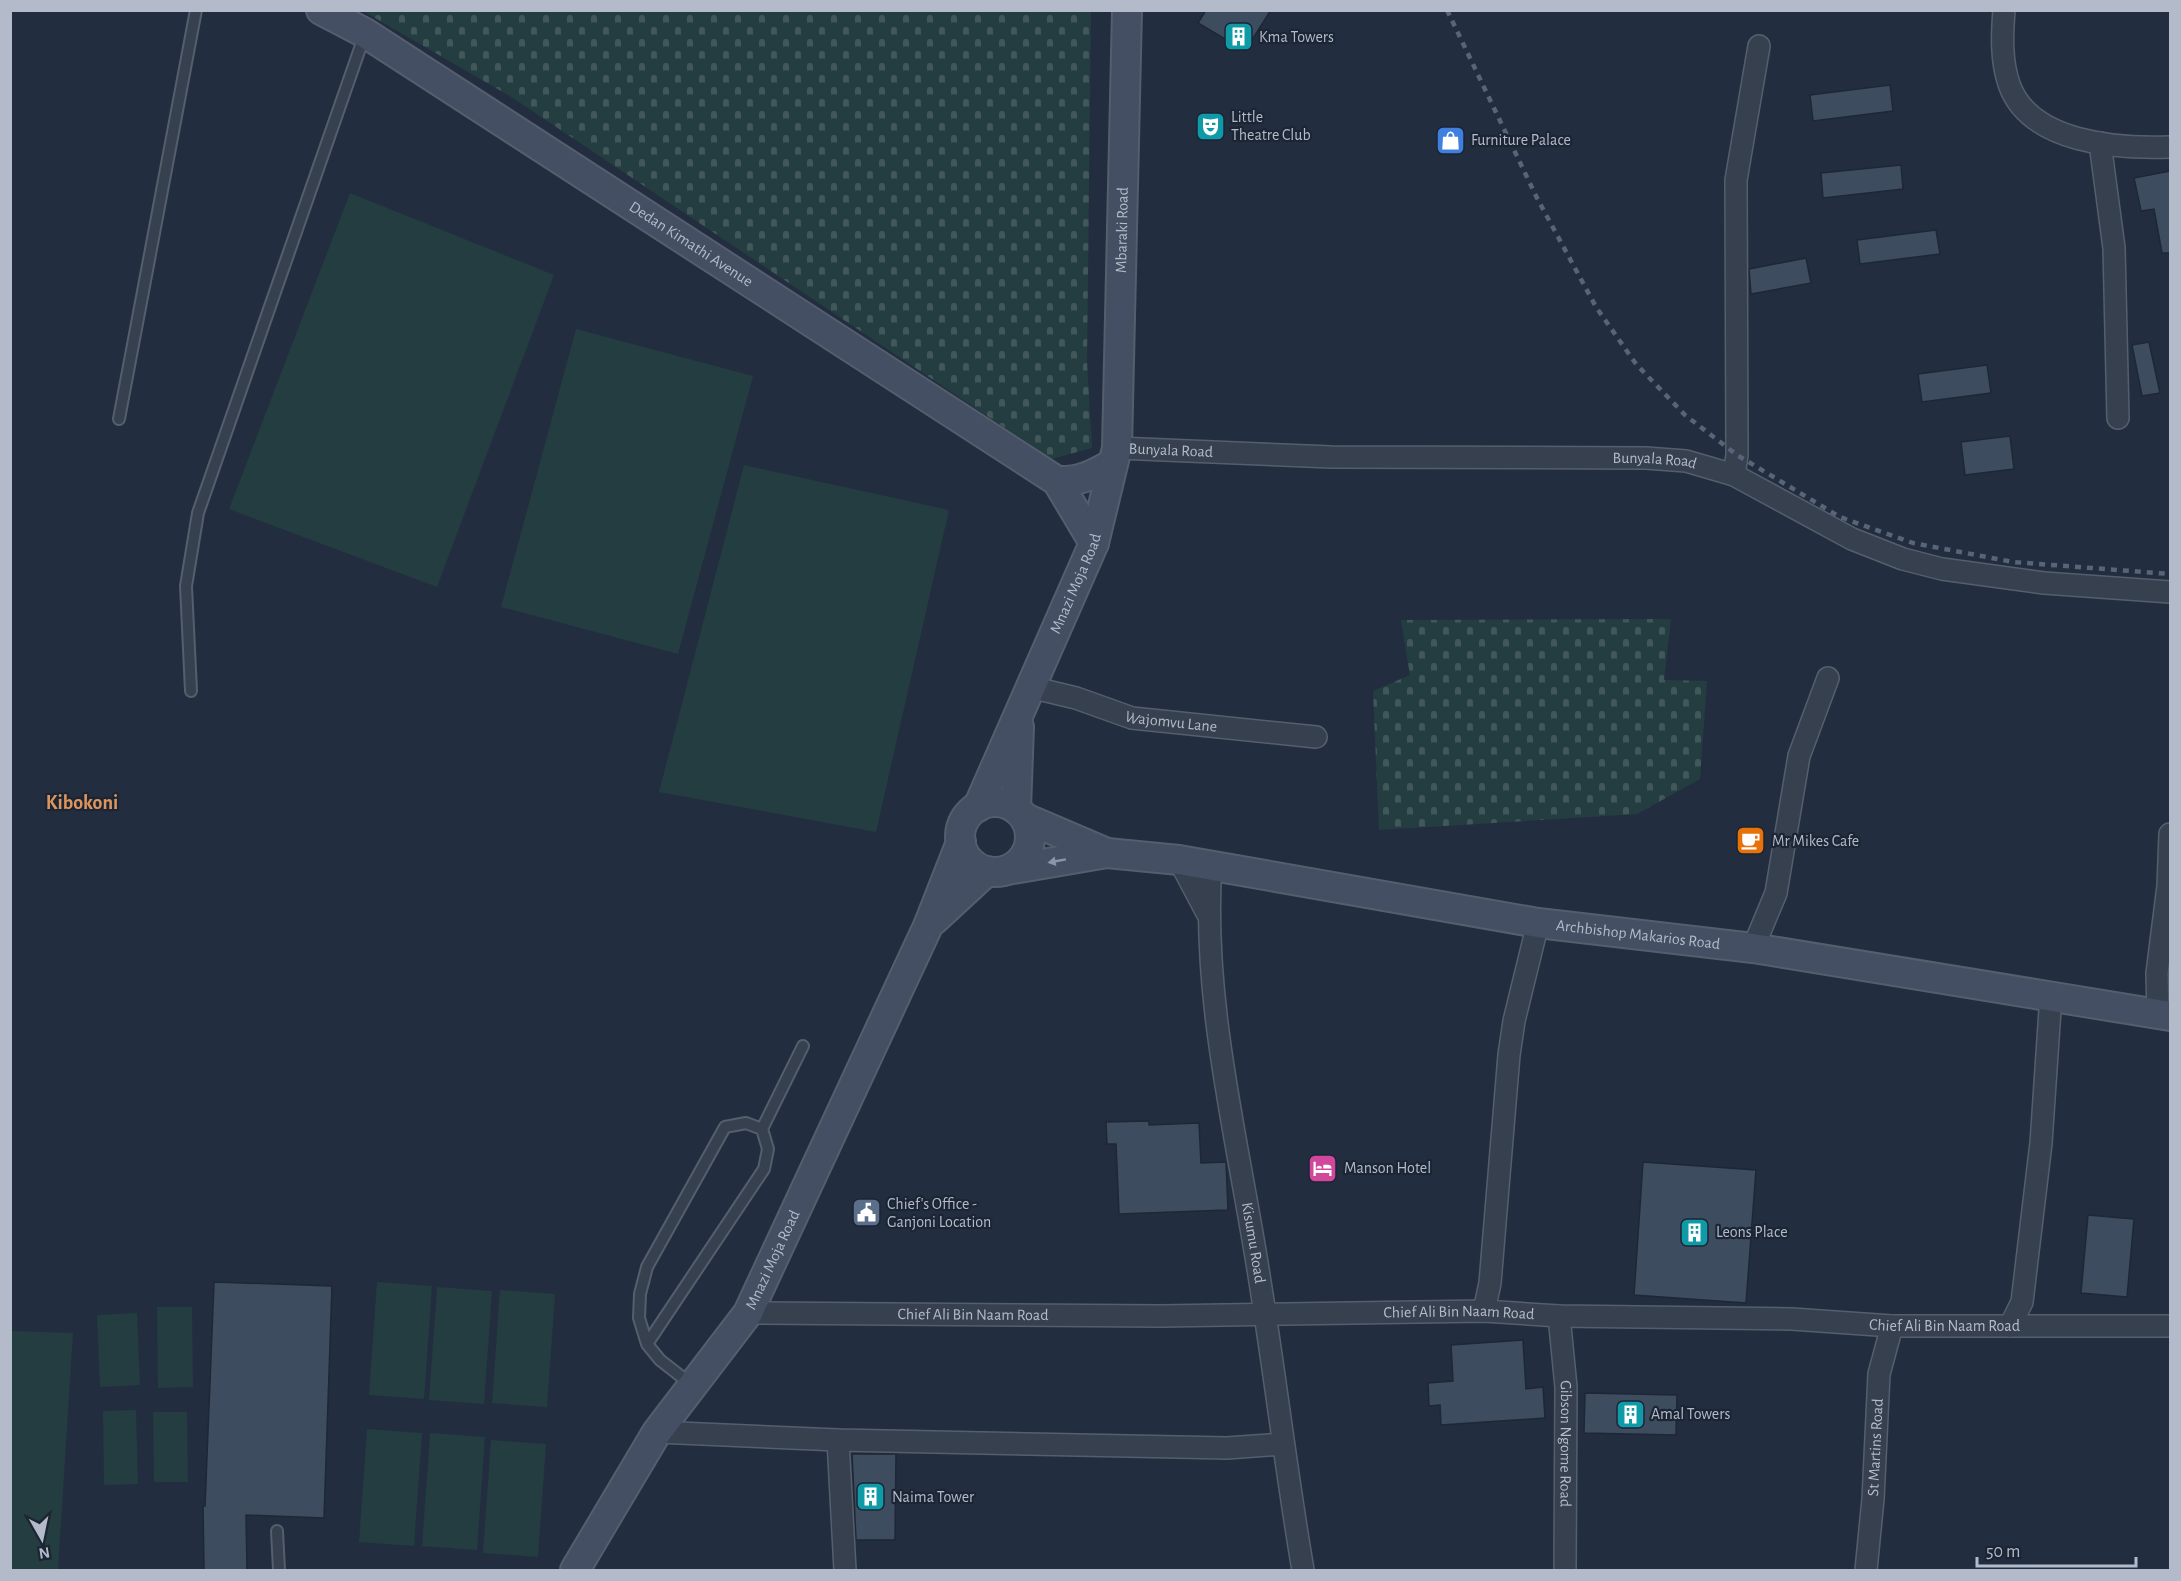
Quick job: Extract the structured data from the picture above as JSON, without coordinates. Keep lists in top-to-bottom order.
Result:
{
  "streets": {
    "street": [
      "Mbaraki Road",
      "Dedan Kimathi Avenue",
      "Bunyala Road",
      "Mnazi Moja Road",
      "Wajomvu Lane",
      "Archbishop Makarios Road",
      "Kisumu Road",
      "Chief Ali Bin Naam Road",
      "Gibson Ngome Road",
      "St Martins Road"
    ]
  },
  "crossings": [
    ["Mbaraki Road", "Bunyala Road"],
    ["Mbaraki Road", "Mnazi Moja Road"],
    ["Dedan Kimathi Avenue", "Mnazi Moja Road"],
    ["Bunyala Road", "Mnazi Moja Road"],
    ["Mnazi Moja Road", "Wajomvu Lane"],
    ["Mnazi Moja Road", "Chief Ali Bin Naam Road"],
    ["Archbishop Makarios Road", "Kisumu Road"],
    ["Kisumu Road", "Chief Ali Bin Naam Road"],
    ["Chief Ali Bin Naam Road", "Gibson Ngome Road"],
    ["Chief Ali Bin Naam Road", "St Martins Road"]
  ],
  "districts": ["Kibokoni"],
  "places": {
    "building": [
      "Kma Towers",
      "Leons Place",
      "Amal Towers",
      "Naima Tower"
    ],
    "theatre": ["Little Theatre Club"],
    "shop": ["Furniture Palace"],
    "cafe": ["Mr Mikes Cafe"],
    "hotel": ["Manson Hotel"],
    "public building": ["Chief's Office - Ganjoni Location"]
  },
  "scale_bar": "50 m",
  "north": "bottom"
}
